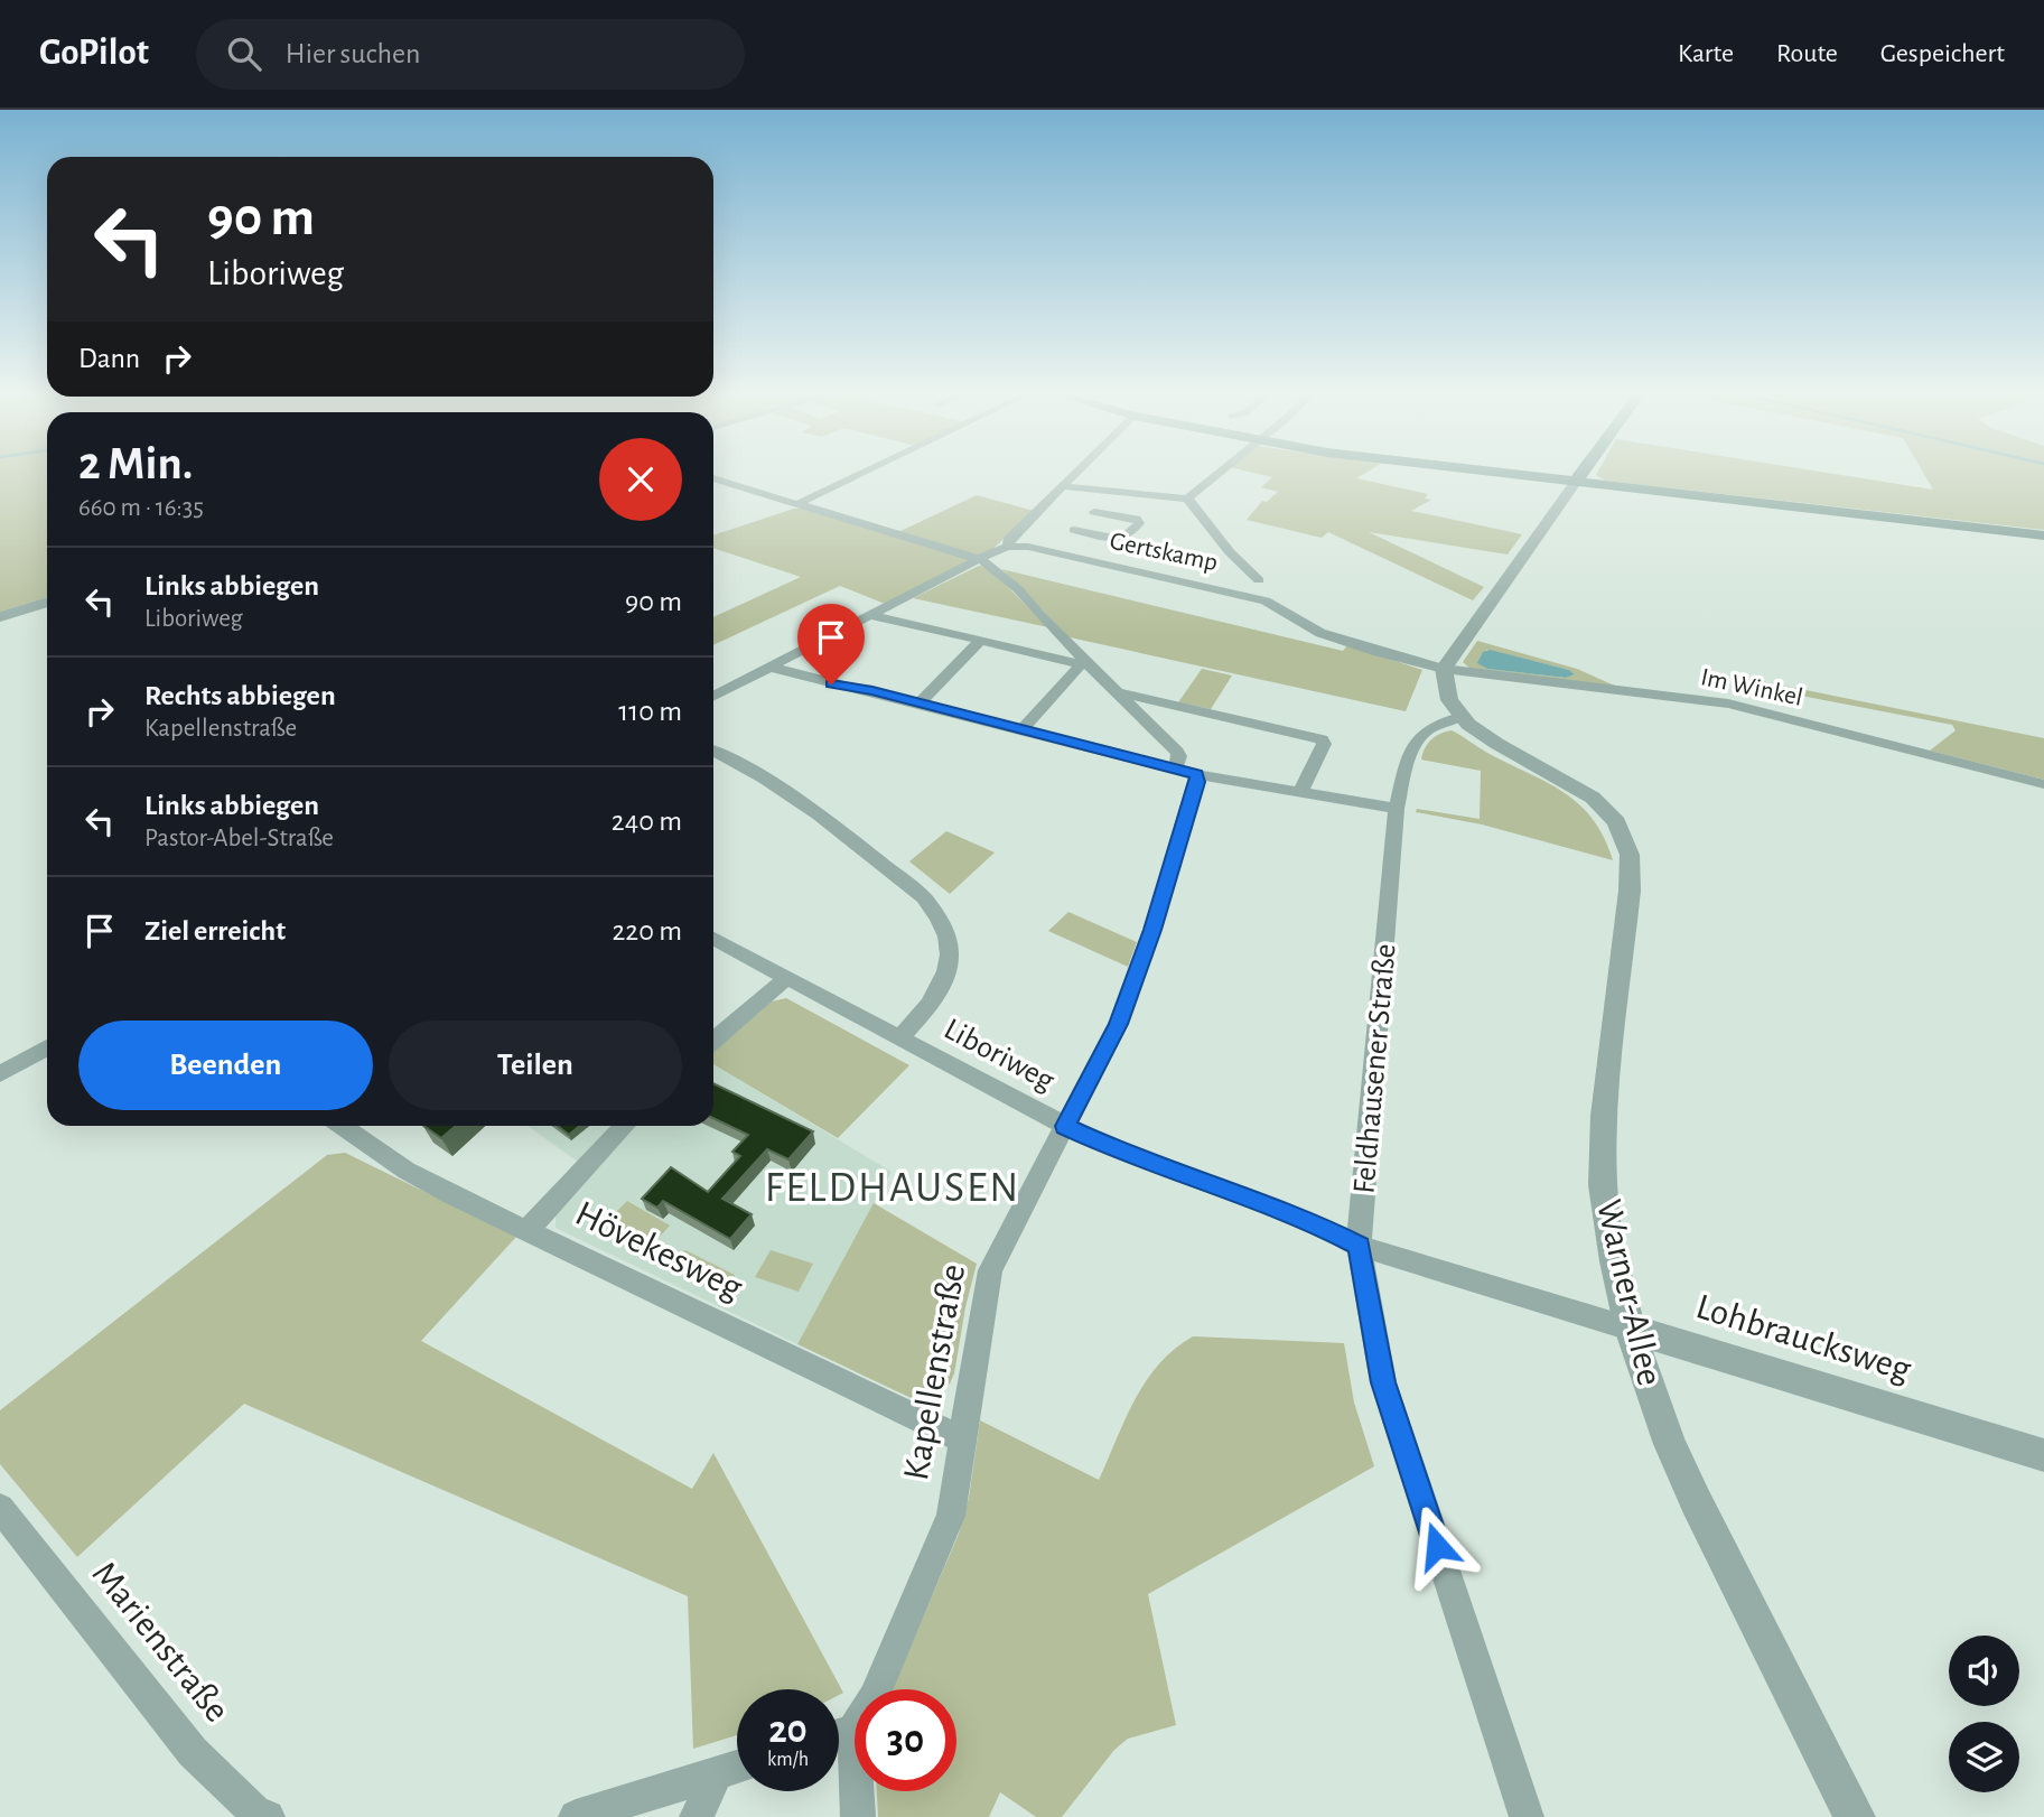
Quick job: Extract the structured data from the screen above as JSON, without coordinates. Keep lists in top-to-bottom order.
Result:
{
  "streets": {
    "street": [
      "Gertskamp",
      "Im Winkel",
      "Liboriweg",
      "Feldhausener Straße",
      "Hövekesweg",
      "Warner-Allee",
      "Lohbraucksweg",
      "Kapellenstraße",
      "Marienstraße"
    ]
  },
  "crossings": [
    ["Gertskamp", "Im Winkel"],
    ["Liboriweg", "Feldhausener Straße"],
    ["Liboriweg", "Lohbraucksweg"],
    ["Liboriweg", "Kapellenstraße"],
    ["Feldhausener Straße", "Warner-Allee"],
    ["Feldhausener Straße", "Lohbraucksweg"],
    ["Hövekesweg", "Kapellenstraße"],
    ["Warner-Allee", "Lohbraucksweg"]
  ],
  "districts": ["FELDHAUSEN"],
  "page": {
    "header": "GoPilot",
    "search": "Hier suchen",
    "nav": ["Karte", "Route", "Gespeichert"],
    "turn": ["90 m", "Liboriweg"],
    "then": "Dann",
    "heading": ["2 Min.", "660 m · 16:35"],
    "list": [
      {
        "name": "Links abbiegen",
        "note": "Liboriweg",
        "value": "90 m"
      },
      {
        "name": "Rechts abbiegen",
        "note": "Kapellenstraße",
        "value": "110 m"
      },
      {
        "name": "Links abbiegen",
        "note": "Pastor-Abel-Straße",
        "value": "240 m"
      },
      {
        "name": "Ziel erreicht",
        "value": "220 m"
      }
    ],
    "buttons": ["Beenden", "Teilen"],
    "speed": "20 km/h",
    "limit": "30"
  }
}
